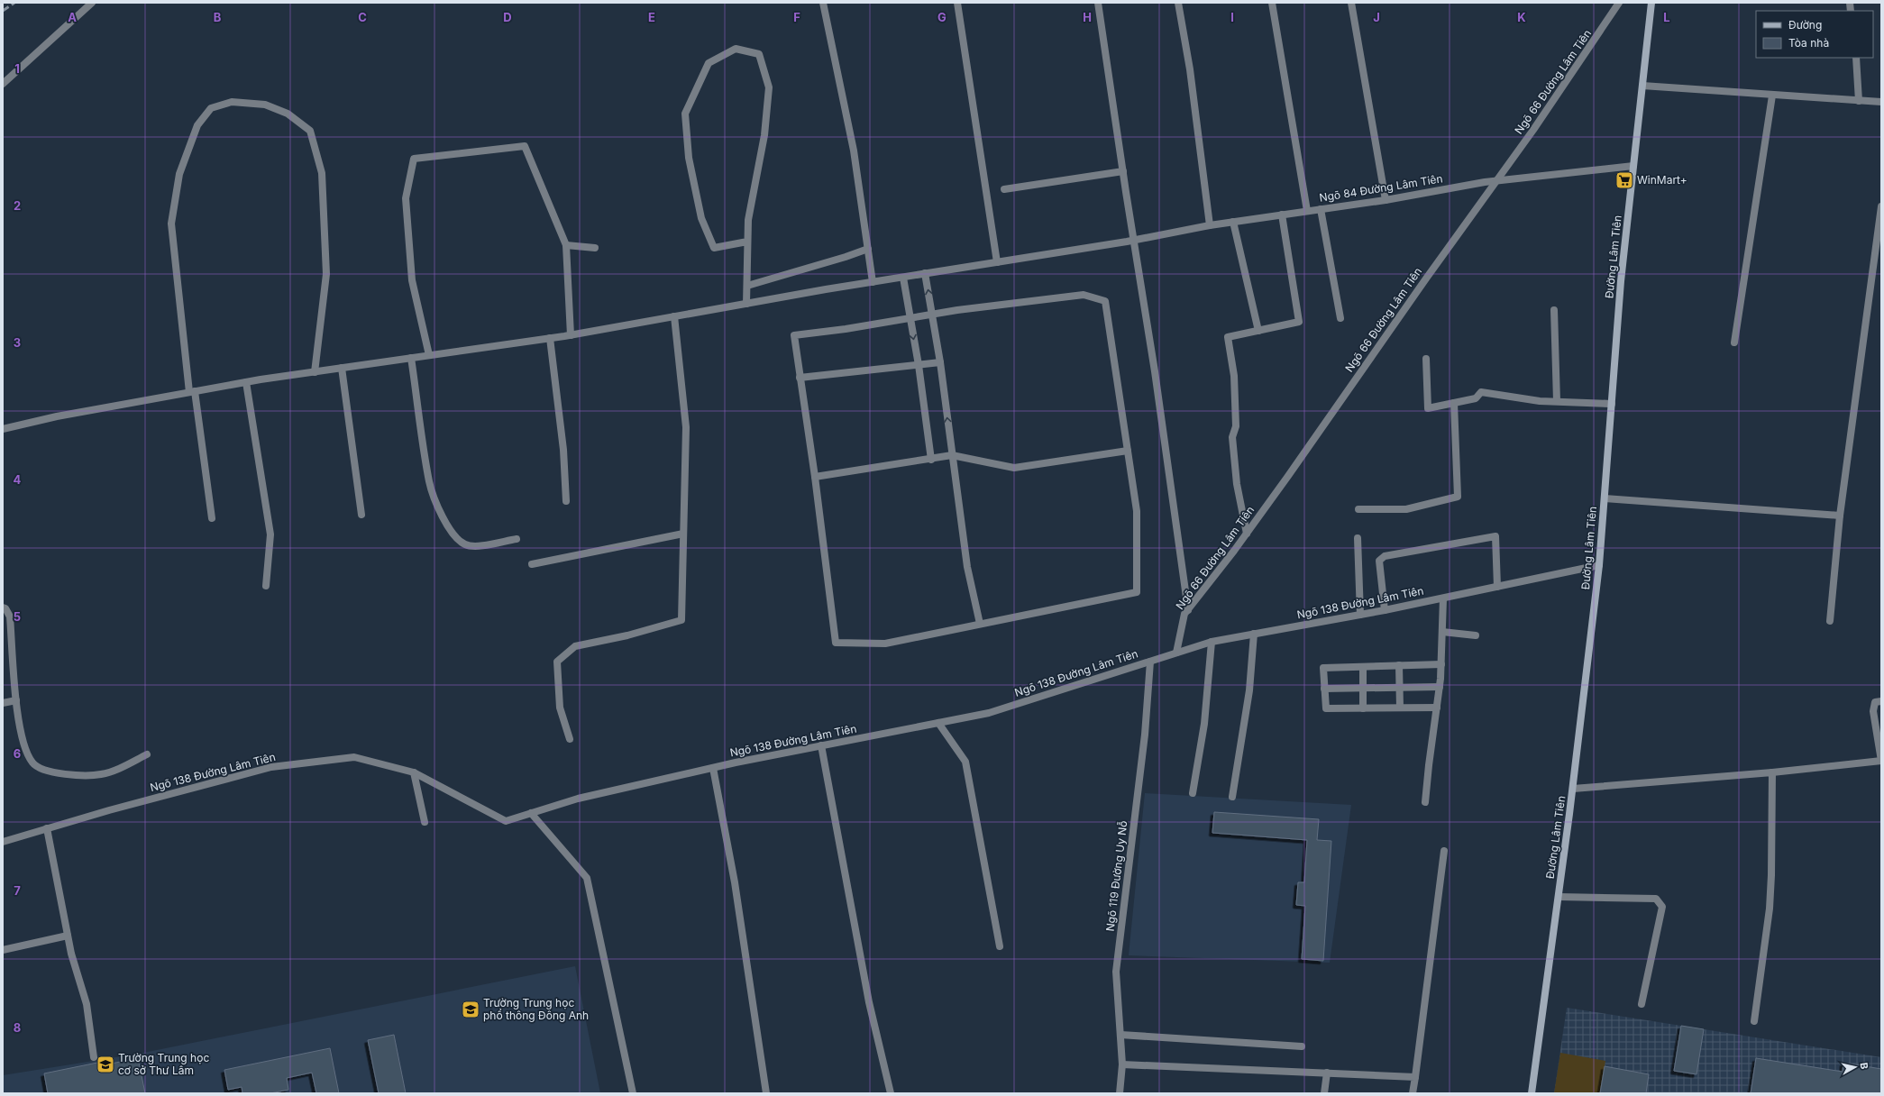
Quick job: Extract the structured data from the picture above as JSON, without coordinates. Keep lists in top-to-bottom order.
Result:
{
  "streets": {
    "street": [
      "Ngõ 66 Đường Lâm Tiên",
      "Ngõ 84 Đường Lâm Tiên",
      "Đường Lâm Tiên",
      "Ngõ 138 Đường Lâm Tiên",
      "Ngõ 119 Đường Uy Nỗ"
    ]
  },
  "crossings": [
    ["Ngõ 66 Đường Lâm Tiên", "Ngõ 84 Đường Lâm Tiên"],
    ["Ngõ 66 Đường Lâm Tiên", "Ngõ 138 Đường Lâm Tiên"],
    ["Ngõ 84 Đường Lâm Tiên", "Đường Lâm Tiên"],
    ["Đường Lâm Tiên", "Ngõ 138 Đường Lâm Tiên"],
    ["Ngõ 138 Đường Lâm Tiên", "Ngõ 119 Đường Uy Nỗ"]
  ],
  "places": {
    "supermarket": ["WinMart+"],
    "school or university": ["Trường Trung học phổ thông Đông Anh", "Trường Trung học cơ sở Thư Lâm"]
  },
  "legend": ["Đường", "Tòa nhà"],
  "north": "right",
  "grid": {
    "columns": [
      "A",
      "B",
      "C",
      "D",
      "E",
      "F",
      "G",
      "H",
      "I",
      "J",
      "K",
      "L"
    ],
    "rows": [
      "1",
      "2",
      "3",
      "4",
      "5",
      "6",
      "7",
      "8"
    ]
  }
}
